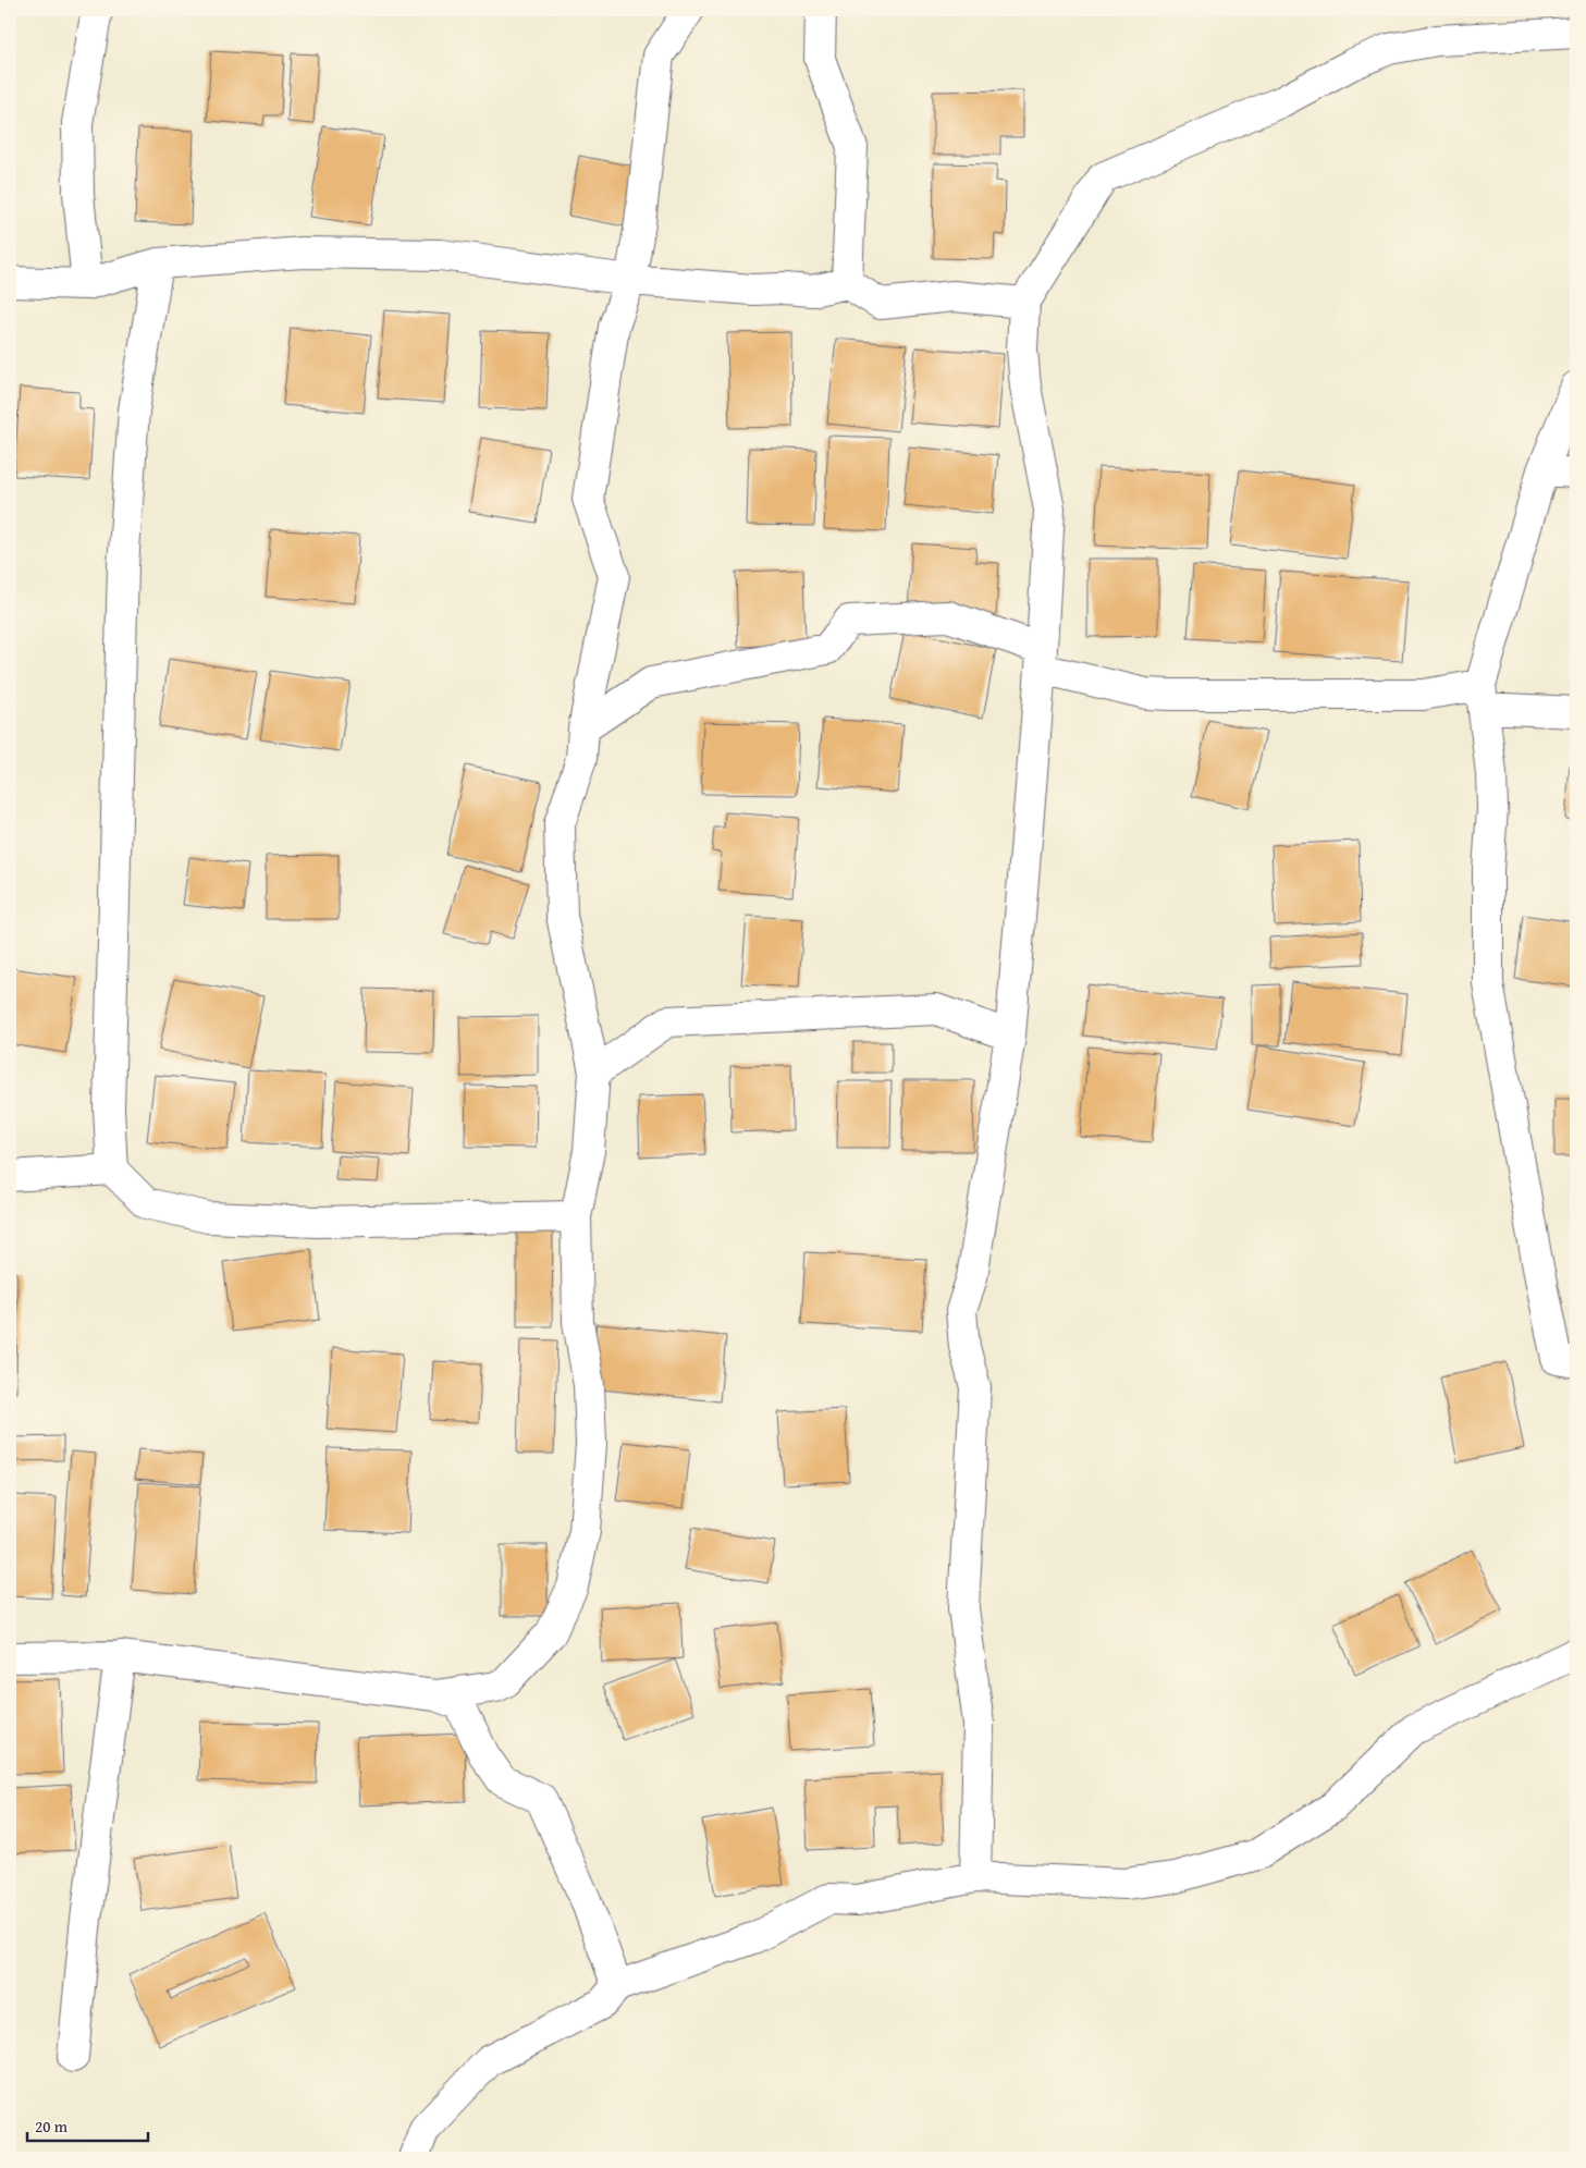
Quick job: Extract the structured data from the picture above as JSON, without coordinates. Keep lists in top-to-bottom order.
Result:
{
  "scale_bar": "20 m"
}
